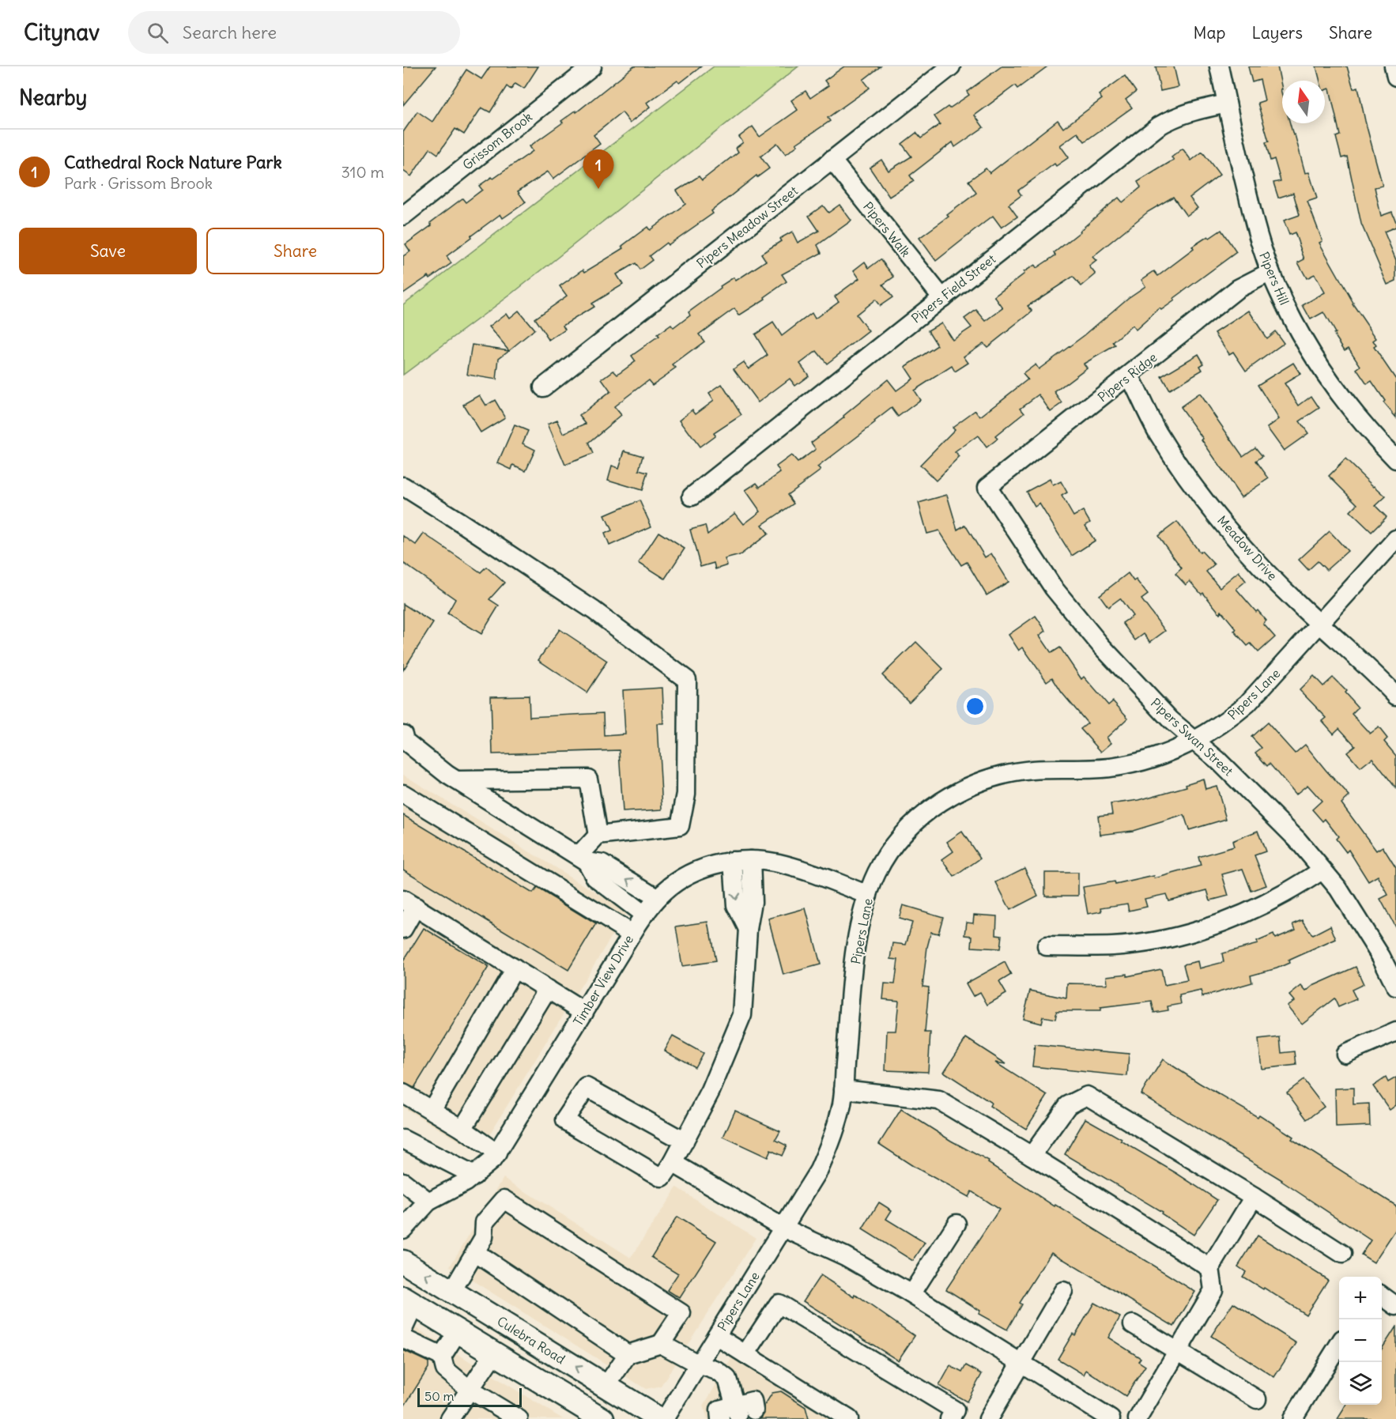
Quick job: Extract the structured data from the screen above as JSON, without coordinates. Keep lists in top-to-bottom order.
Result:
{
  "streets": {
    "main road": ["Culebra Road"],
    "street": [
      "Grissom Brook",
      "Pipers Meadow Street",
      "Pipers Walk",
      "Pipers Hill",
      "Pipers Field Street",
      "Pipers Ridge",
      "Meadow Drive",
      "Pipers Lane",
      "Pipers Swan Street",
      "Timber View Drive"
    ]
  },
  "crossings": [
    ["Pipers Meadow Street", "Pipers Walk"],
    ["Pipers Walk", "Pipers Field Street"],
    ["Pipers Hill", "Pipers Field Street"],
    ["Pipers Hill", "Pipers Ridge"],
    ["Pipers Ridge", "Meadow Drive"],
    ["Pipers Ridge", "Pipers Swan Street"],
    ["Meadow Drive", "Pipers Lane"],
    ["Pipers Lane", "Pipers Swan Street"],
    ["Pipers Lane", "Timber View Drive"]
  ],
  "scale_bar": "50 m",
  "north": "top",
  "page": {
    "header": "Citynav",
    "search": "Search here",
    "nav": ["Map", "Layers", "Share"],
    "heading": "Nearby",
    "list": [
      {
        "mark": "1",
        "name": "Cathedral Rock Nature Park",
        "note": "Park · Grissom Brook",
        "value": "310 m"
      }
    ],
    "pins": "1",
    "buttons": ["Save", "Share"],
    "map_buttons": ["+", "−"],
    "scale": "50 m"
  }
}
